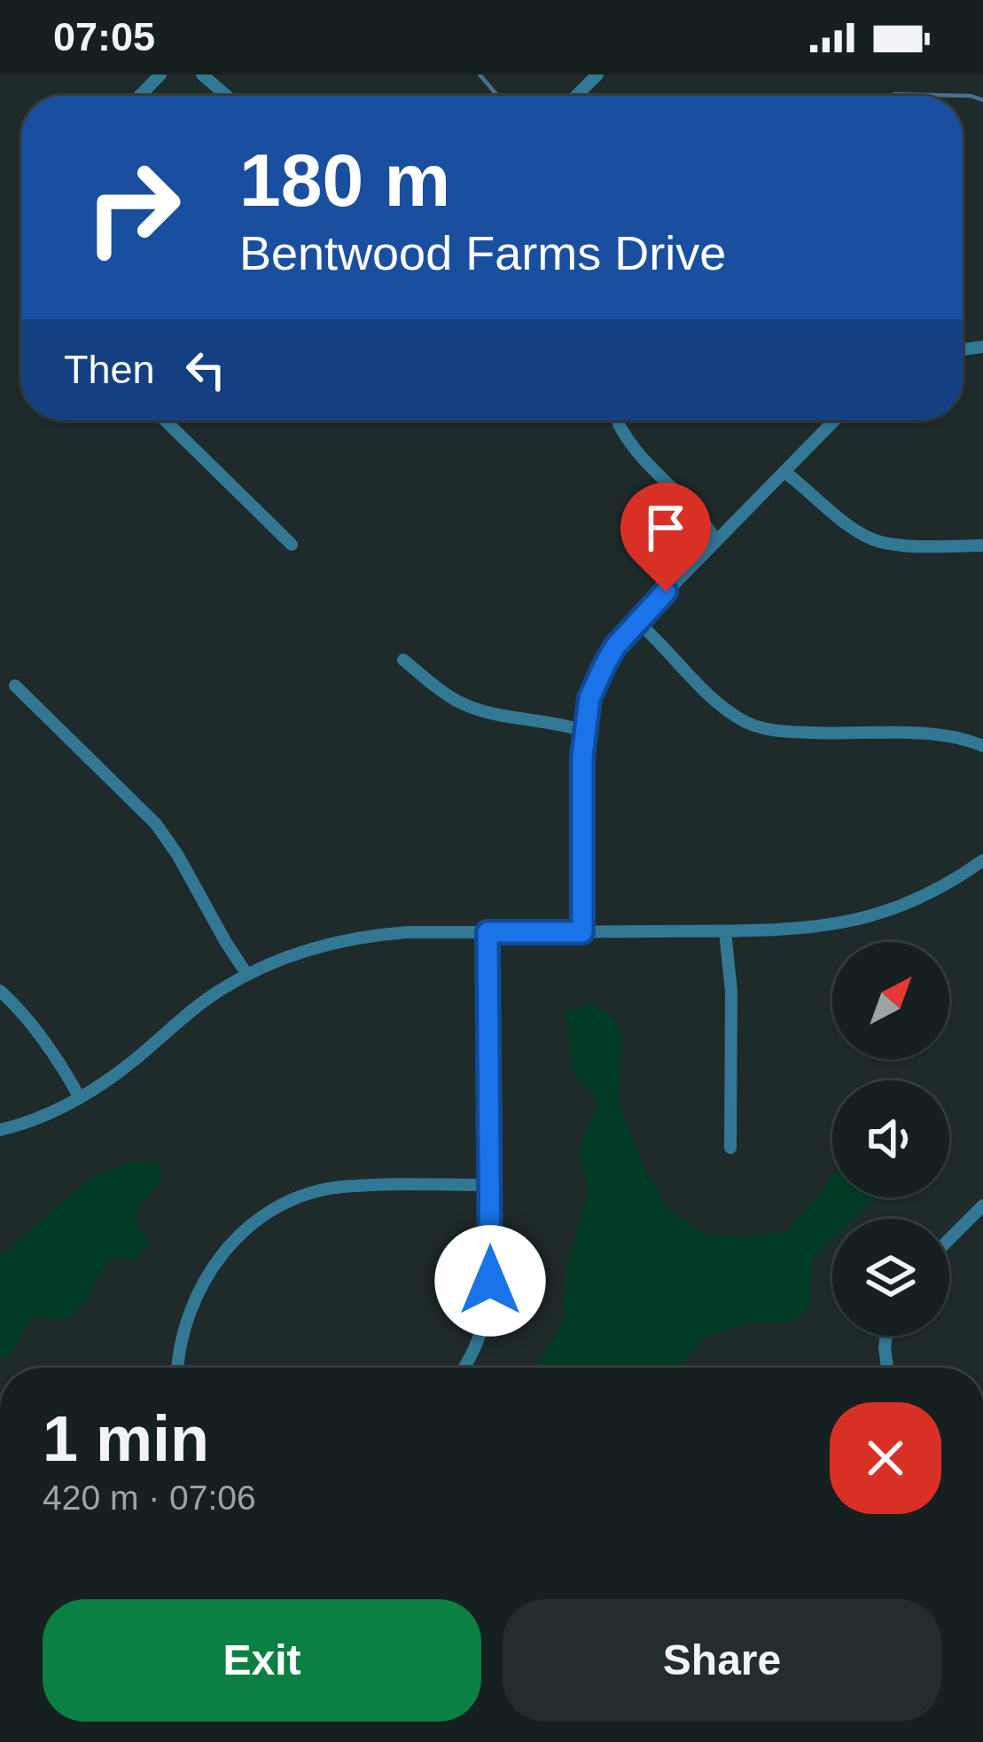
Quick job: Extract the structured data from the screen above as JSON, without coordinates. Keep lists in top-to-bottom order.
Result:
{
  "north": "top right",
  "page": {
    "status": "07:05",
    "turn": ["180 m", "Bentwood Farms Drive"],
    "then": "Then",
    "heading": ["1 min", "420 m · 07:06"],
    "buttons": ["Exit", "Share"]
  }
}
